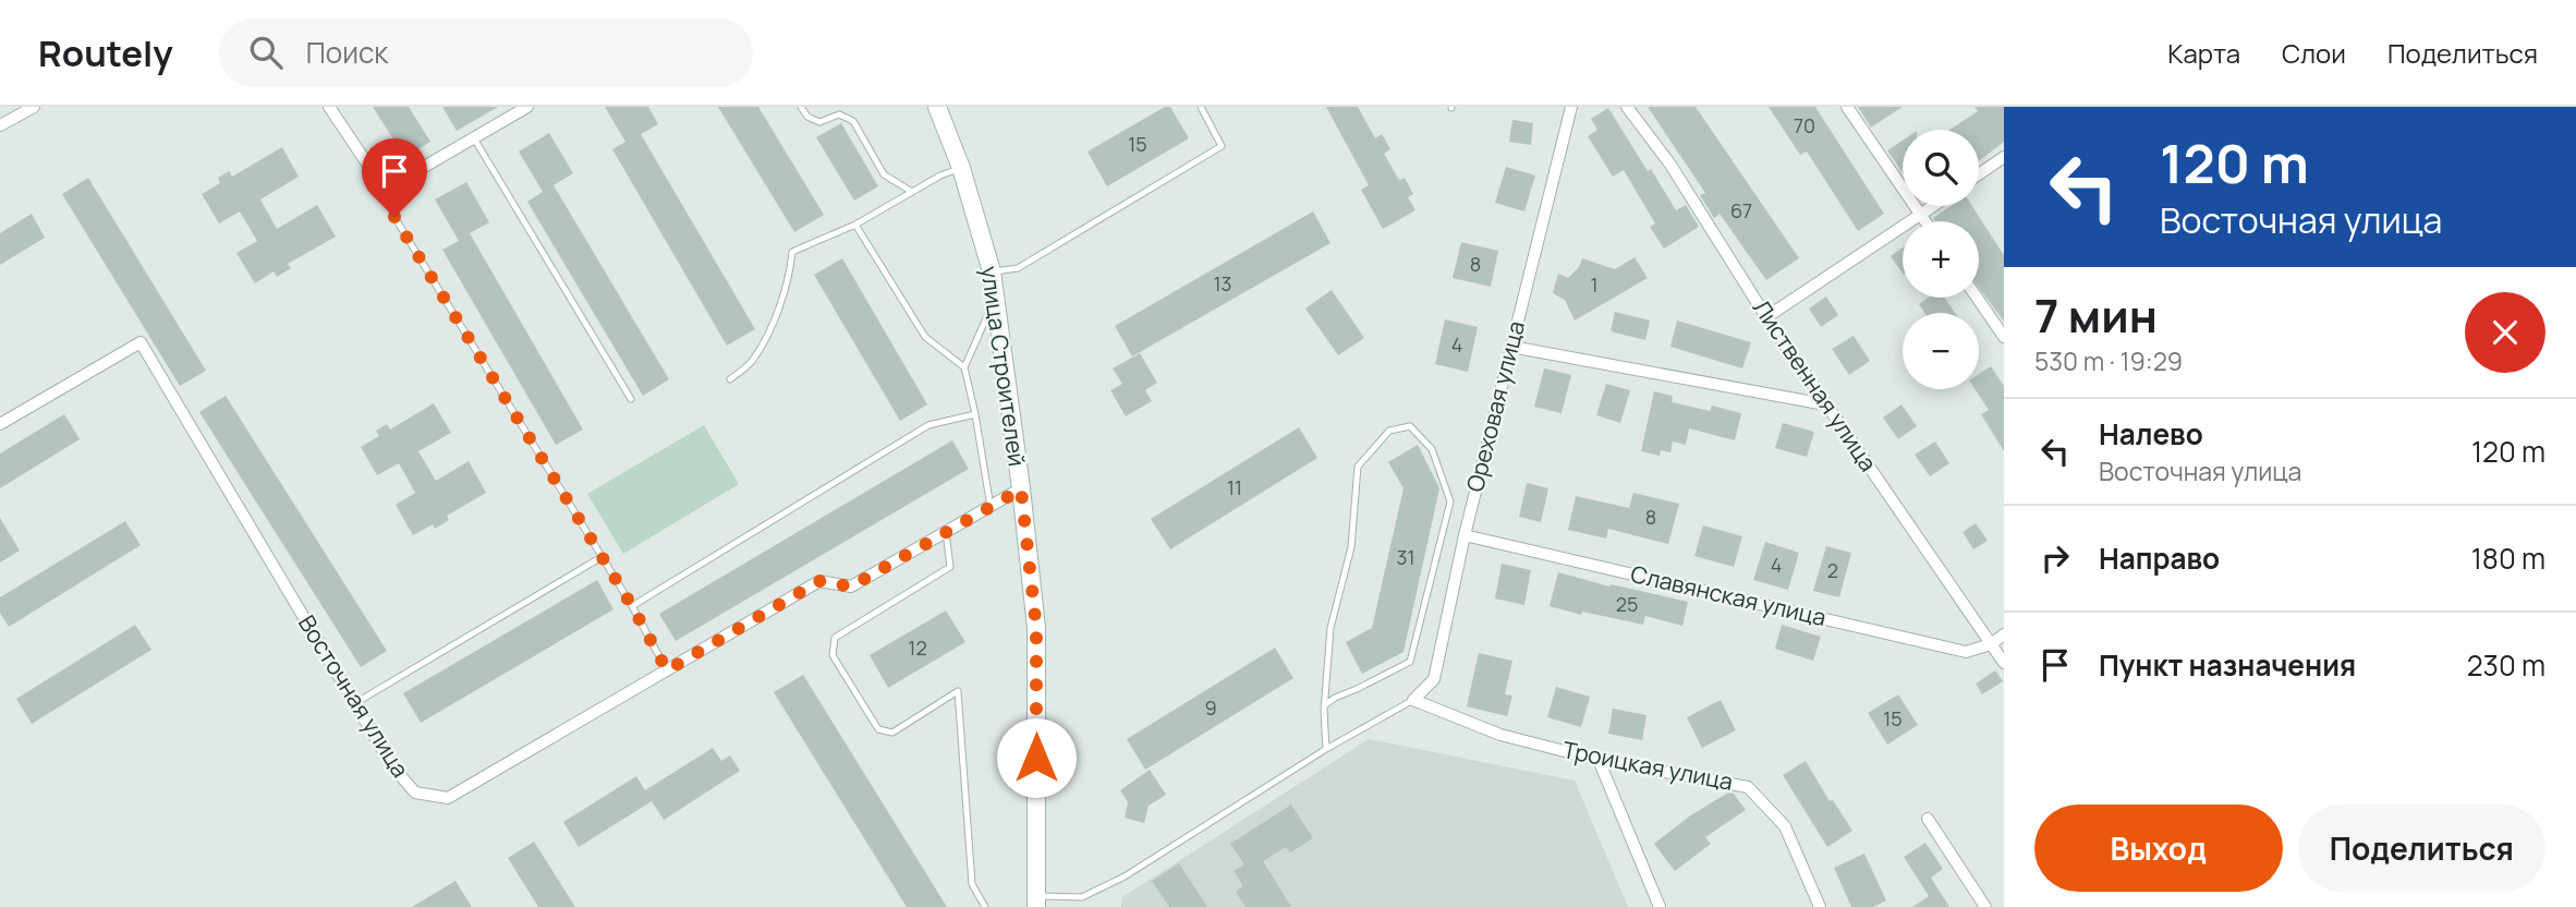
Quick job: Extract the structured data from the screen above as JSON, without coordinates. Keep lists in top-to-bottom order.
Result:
{
  "streets": {
    "main road": ["улица Строителей"],
    "street": [
      "Лиственная улица",
      "Ореховая улица",
      "Славянская улица",
      "Восточная улица",
      "Троицкая улица"
    ]
  },
  "crossings": [
    ["улица Строителей", "Восточная улица"],
    ["Лиственная улица", "Славянская улица"],
    ["Ореховая улица", "Славянская улица"],
    ["Ореховая улица", "Троицкая улица"]
  ],
  "house_numbers": [
    "70",
    "15",
    "67",
    "8",
    "13",
    "1",
    "4",
    "11",
    "8",
    "31",
    "4",
    "2",
    "25",
    "12",
    "9",
    "15"
  ],
  "page": {
    "header": "Routely",
    "search": "Поиск",
    "nav": ["Карта", "Слои", "Поделиться"],
    "turn": ["120 m", "Восточная улица"],
    "map_buttons": ["+", "−"],
    "heading": ["7 мин", "530 m · 19:29"],
    "list": [
      {
        "name": "Налево",
        "note": "Восточная улица",
        "value": "120 m"
      },
      {
        "name": "Направо",
        "value": "180 m"
      },
      {
        "name": "Пункт назначения",
        "value": "230 m"
      }
    ],
    "buttons": ["Выход", "Поделиться"]
  }
}
